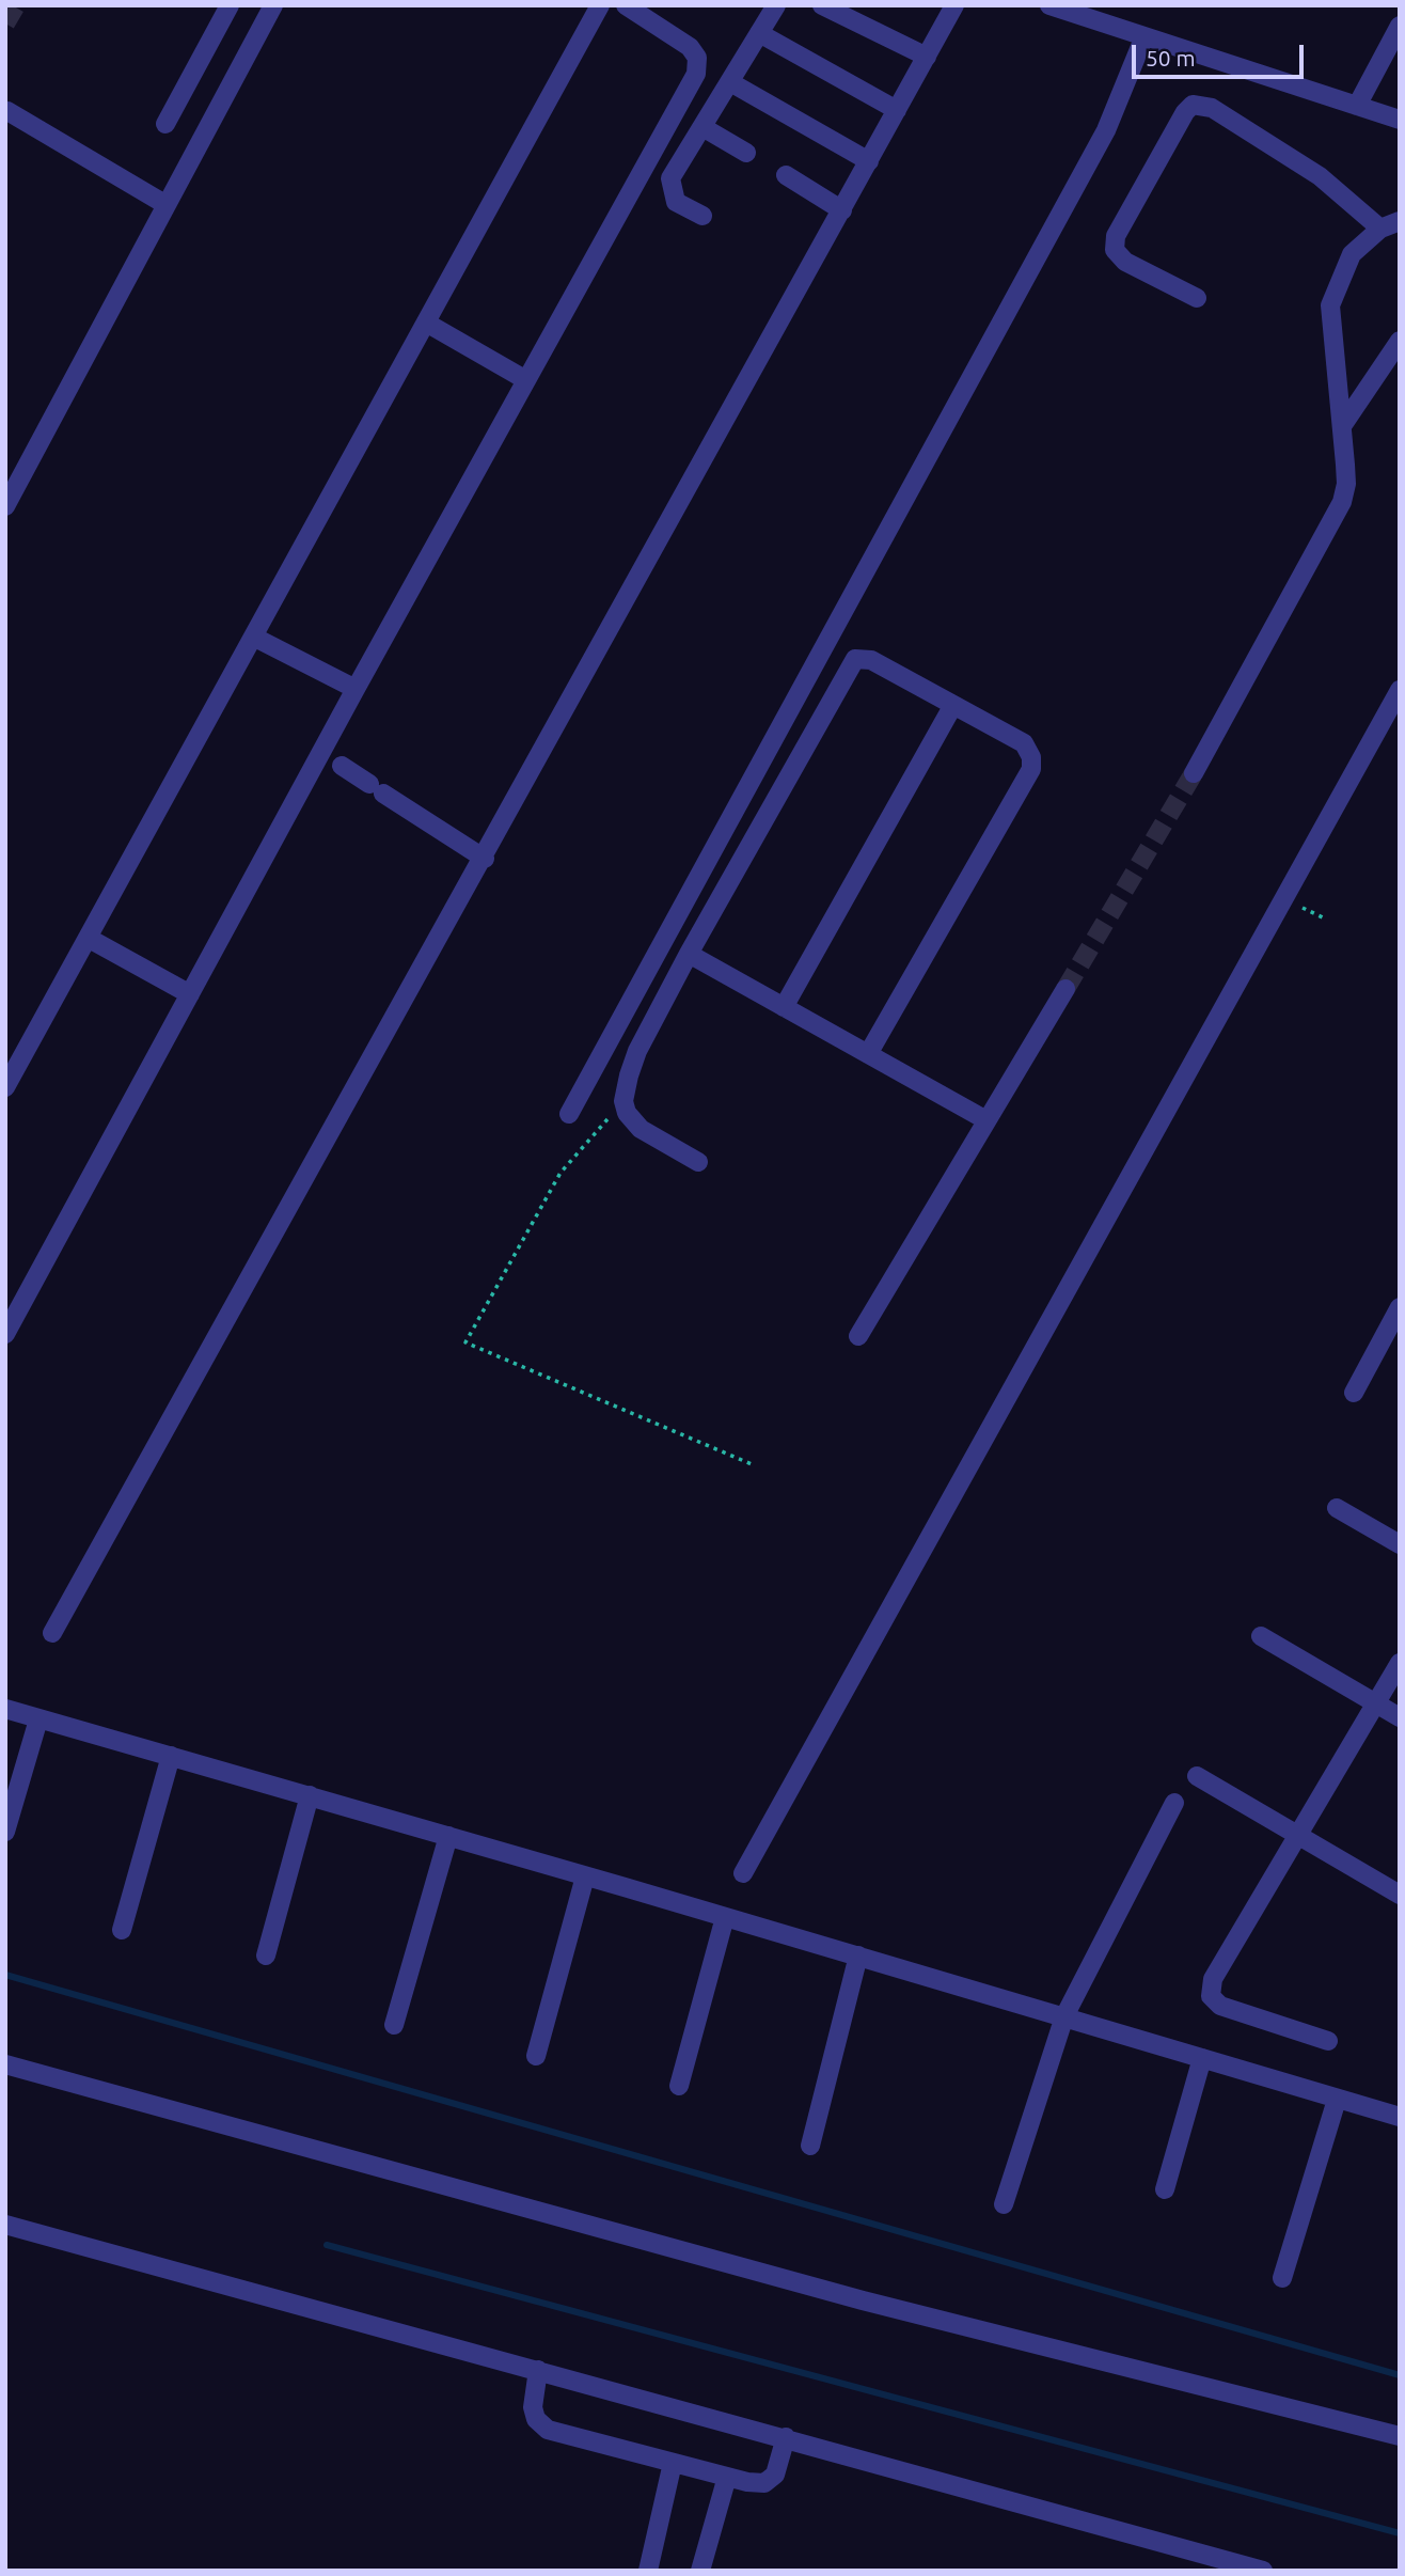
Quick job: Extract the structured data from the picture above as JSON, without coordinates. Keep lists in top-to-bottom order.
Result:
{
  "scale_bar": "50 m"
}
